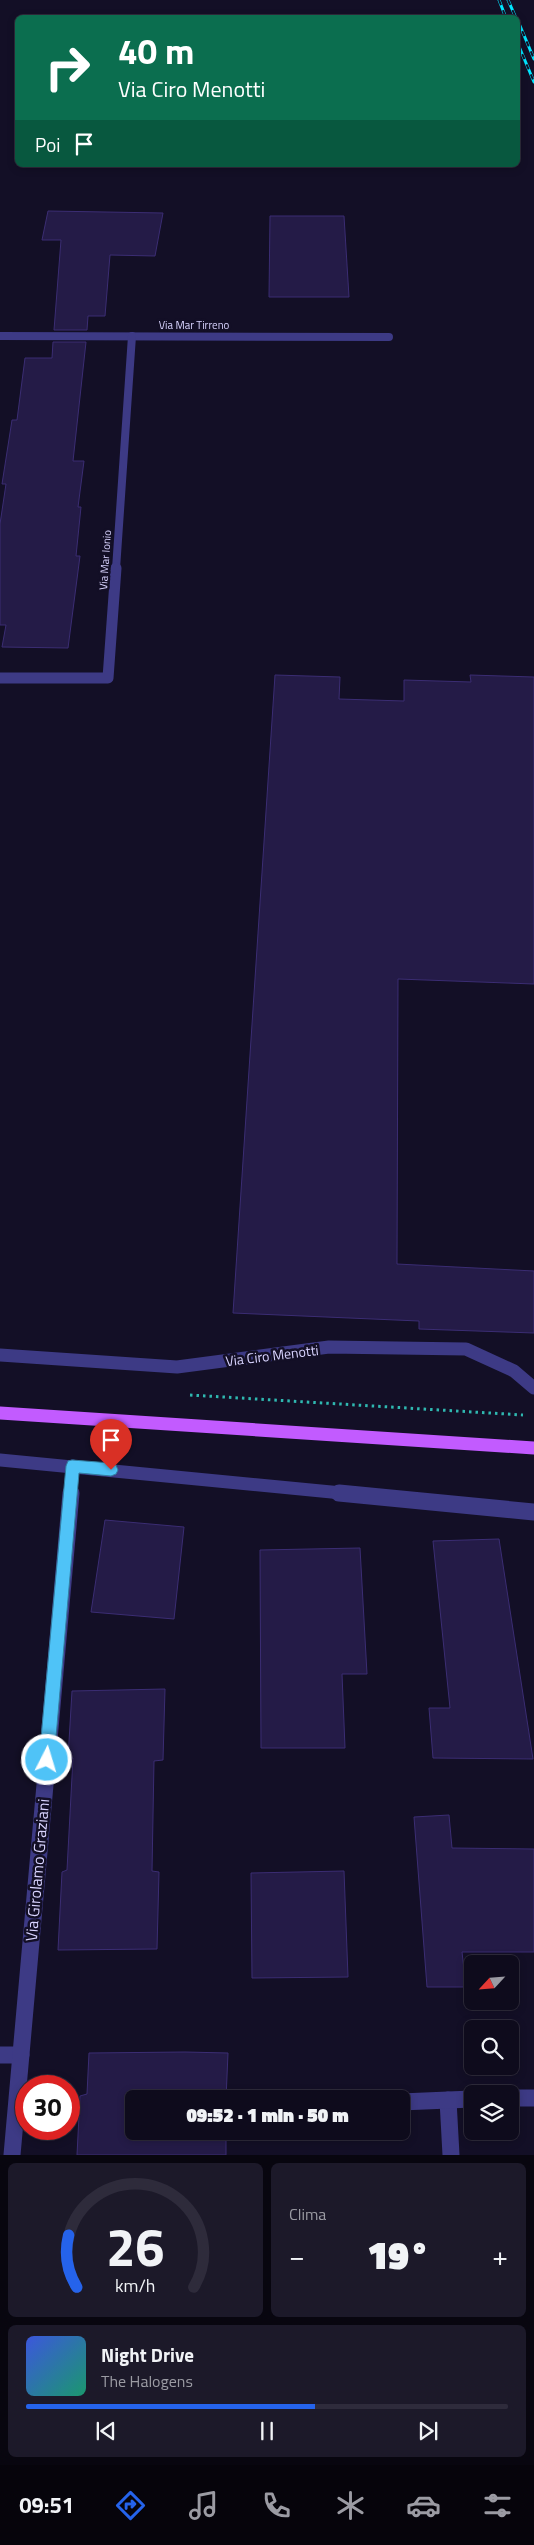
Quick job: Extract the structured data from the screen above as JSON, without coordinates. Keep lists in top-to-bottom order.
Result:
{
  "streets": {
    "street": [
      "Via Mar Tirreno",
      "Via Mar Ionio",
      "Via Ciro Menotti",
      "Via Girolamo Graziani"
    ]
  },
  "crossings": [
    ["Via Mar Tirreno", "Via Mar Ionio"]
  ],
  "north": "bottom left",
  "page": {
    "turn": ["40 m", "Via Ciro Menotti"],
    "then": "Poi",
    "limit": "30",
    "trip": "09:52 · 1 min · 50 m",
    "tile": "Clima",
    "heat": ["−", "19°", "+"],
    "song": ["Night Drive", "The Halogens"],
    "tabs": "09:51",
    "gauge": ["26", "km/h"]
  }
}
